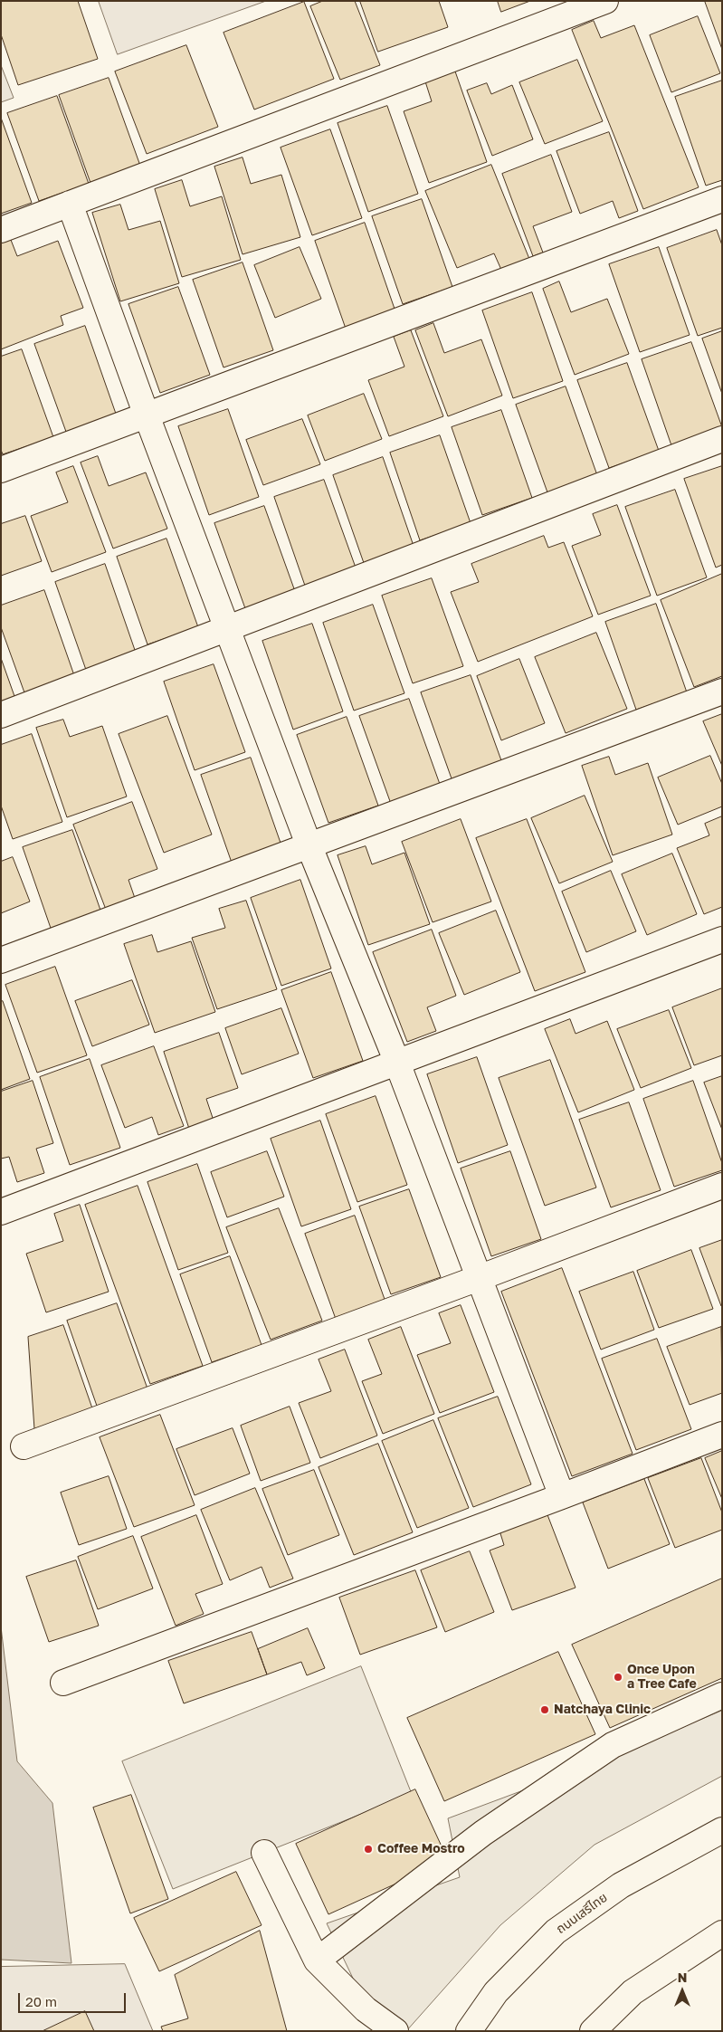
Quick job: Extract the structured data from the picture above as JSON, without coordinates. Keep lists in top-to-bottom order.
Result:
{
  "streets": {
    "street": ["ถนนเสรีไทย"]
  },
  "places": ["Once Upon a Tree Cafe", "Natchaya Clinic", "Coffee Mostro"],
  "scale_bar": "20 m",
  "north": "top"
}
